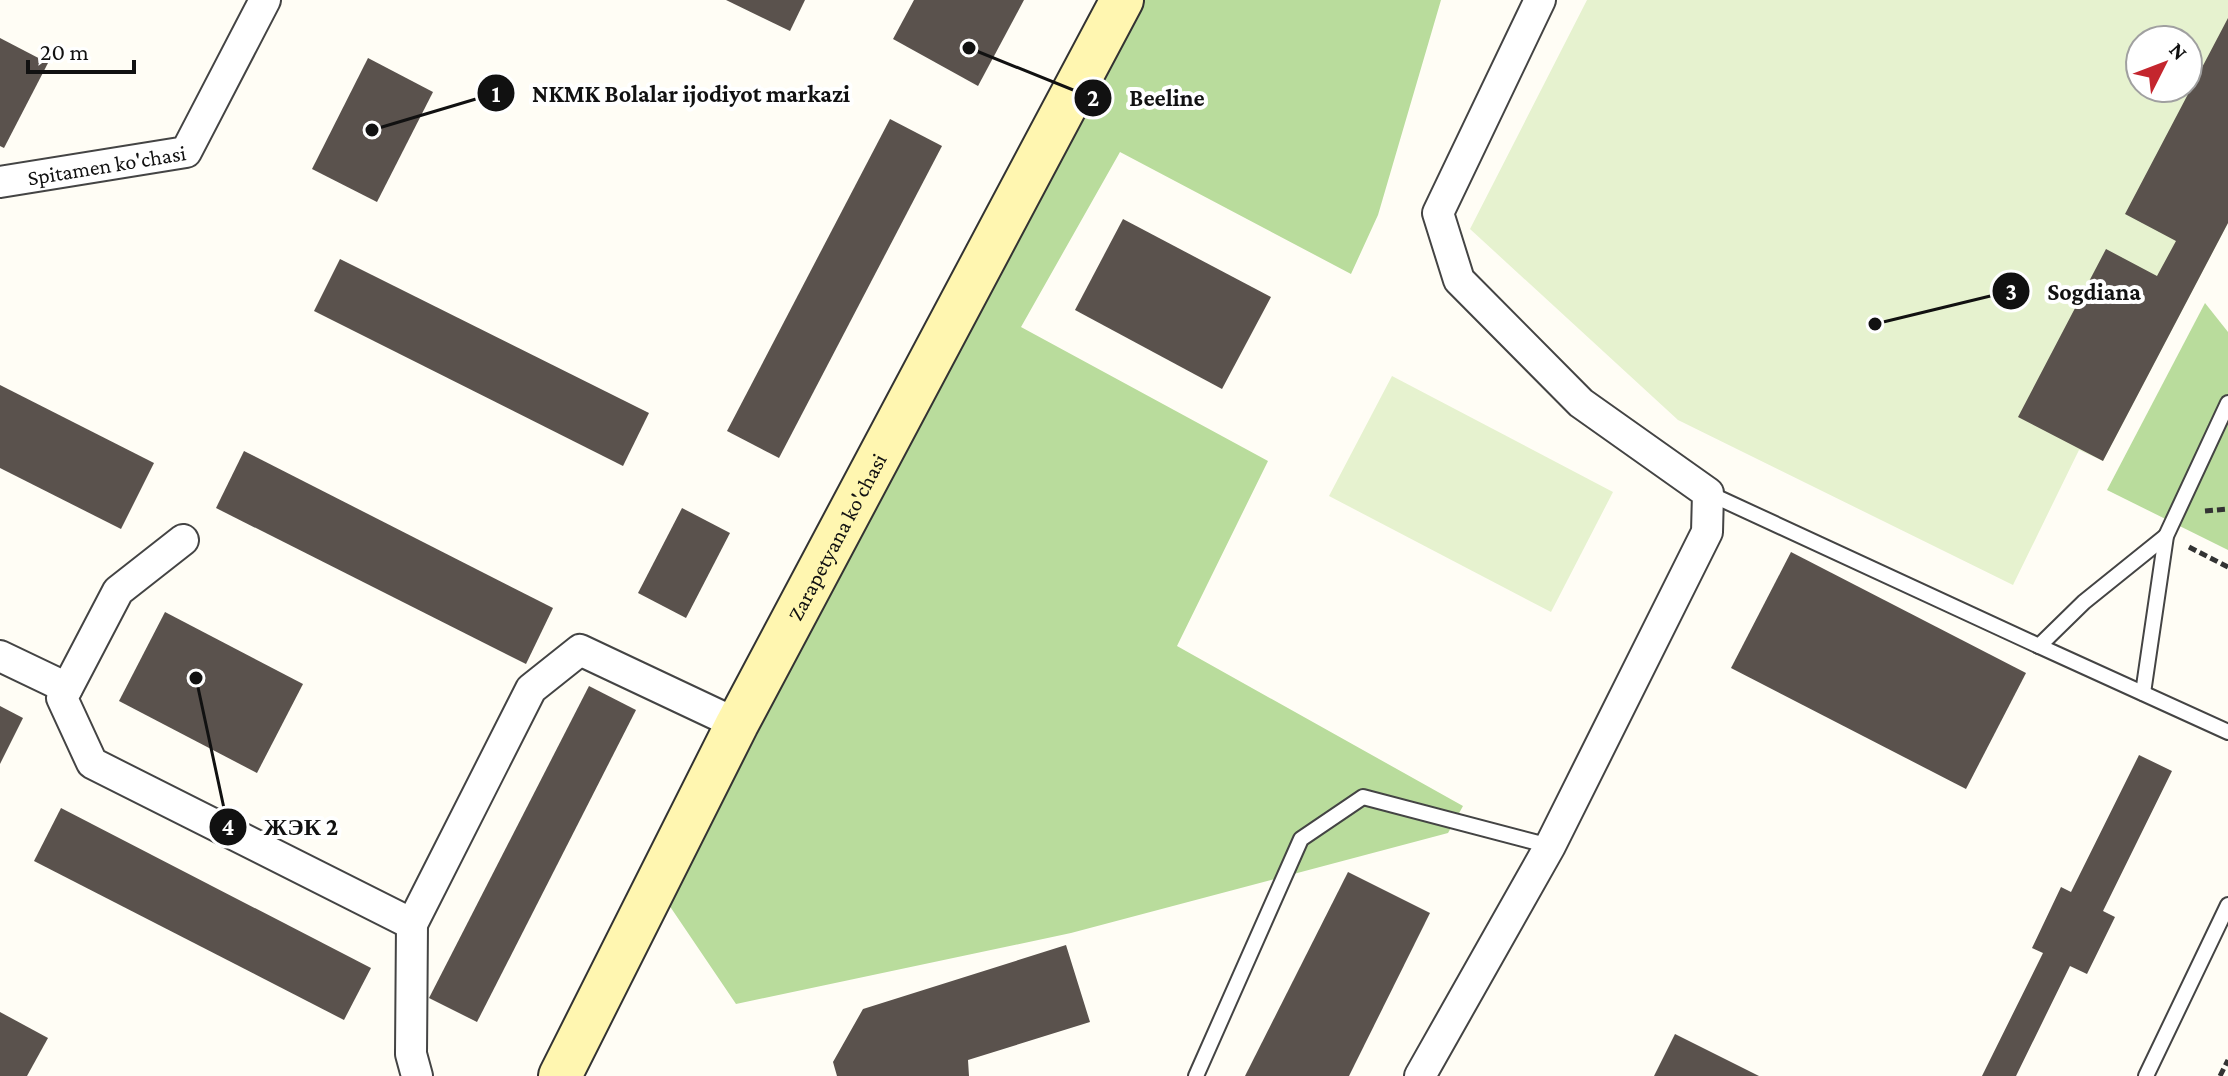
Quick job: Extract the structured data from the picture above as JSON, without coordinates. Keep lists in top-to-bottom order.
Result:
{
  "streets": {
    "street": ["Spitamen ko'chasi", "Zarapetyana ko'chasi"]
  },
  "places": [
    "Beeline",
    "NKMK Bolalar ijodiyot markazi",
    "Sogdiana",
    "ЖЭК 2"
  ],
  "scale_bar": "20 m",
  "north": "top right"
}
